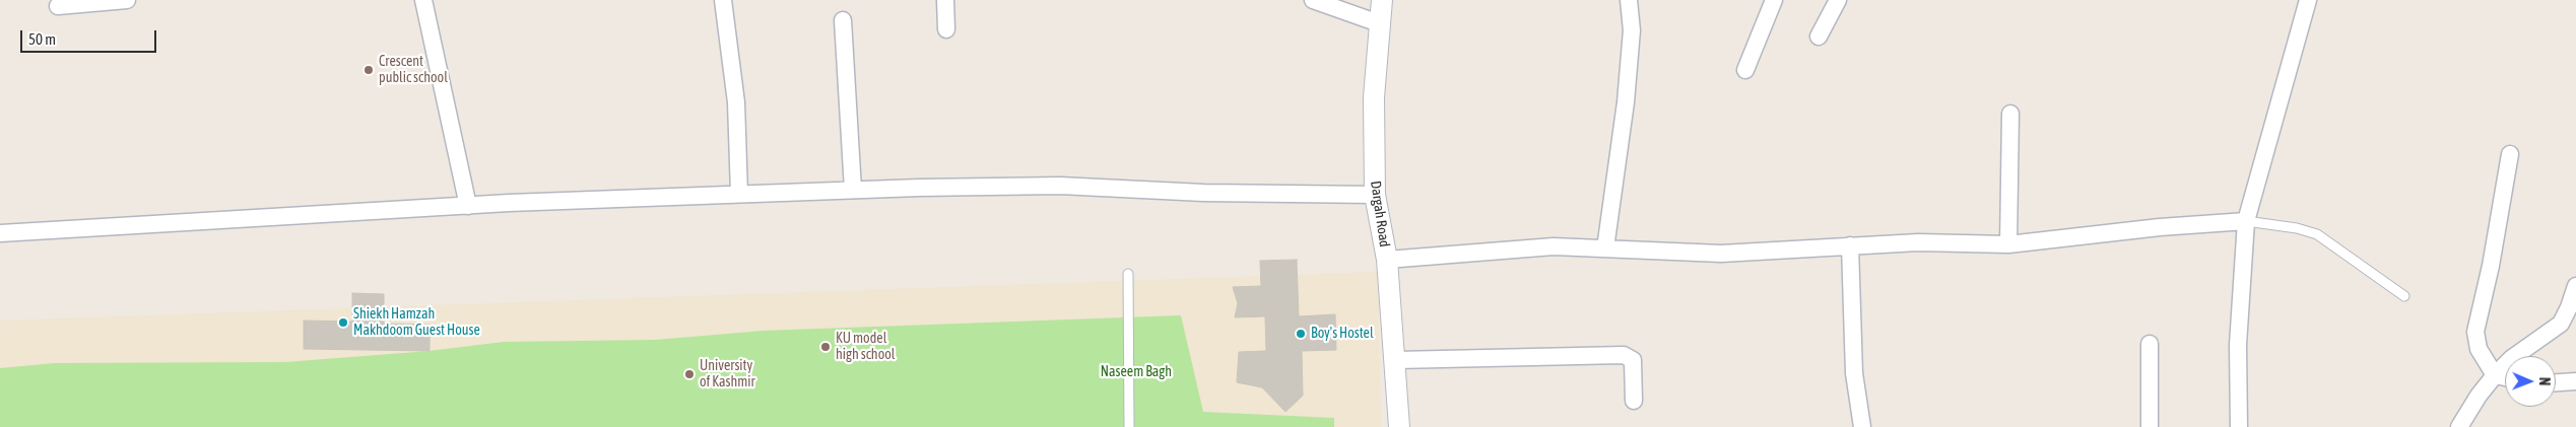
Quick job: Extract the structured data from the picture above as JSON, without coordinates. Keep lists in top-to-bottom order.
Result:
{
  "streets": {
    "street": ["Dargah Road"]
  },
  "parks": ["Naseem Bagh"],
  "places": [
    "Crescent public school",
    "Shiekh Hamzah Makhdoom Guest House",
    "Boy's Hostel",
    "KU model high school",
    "University of Kashmir"
  ],
  "scale_bar": "50 m",
  "north": "right"
}
